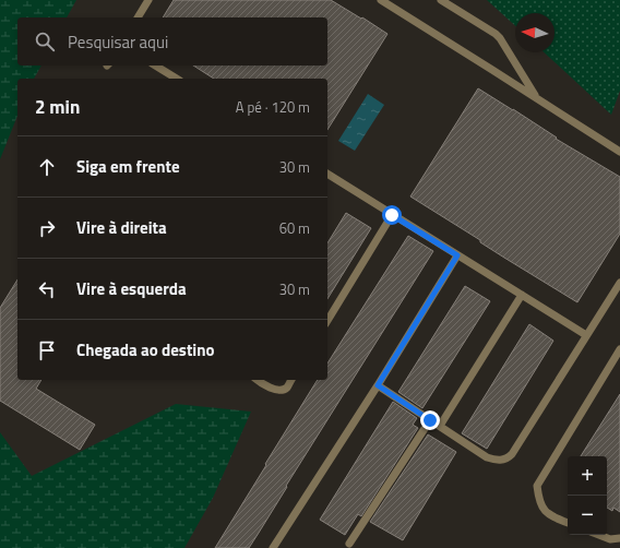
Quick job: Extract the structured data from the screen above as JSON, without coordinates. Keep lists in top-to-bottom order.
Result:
{
  "north": "left",
  "page": {
    "search": "Pesquisar aqui",
    "heading": ["2 min", "A pé · 120 m"],
    "list": [
      ["Siga em frente", "30 m"],
      ["Vire à direita", "60 m"],
      ["Vire à esquerda", "30 m"],
      "Chegada ao destino"
    ],
    "map_buttons": ["+", "−"]
  }
}
